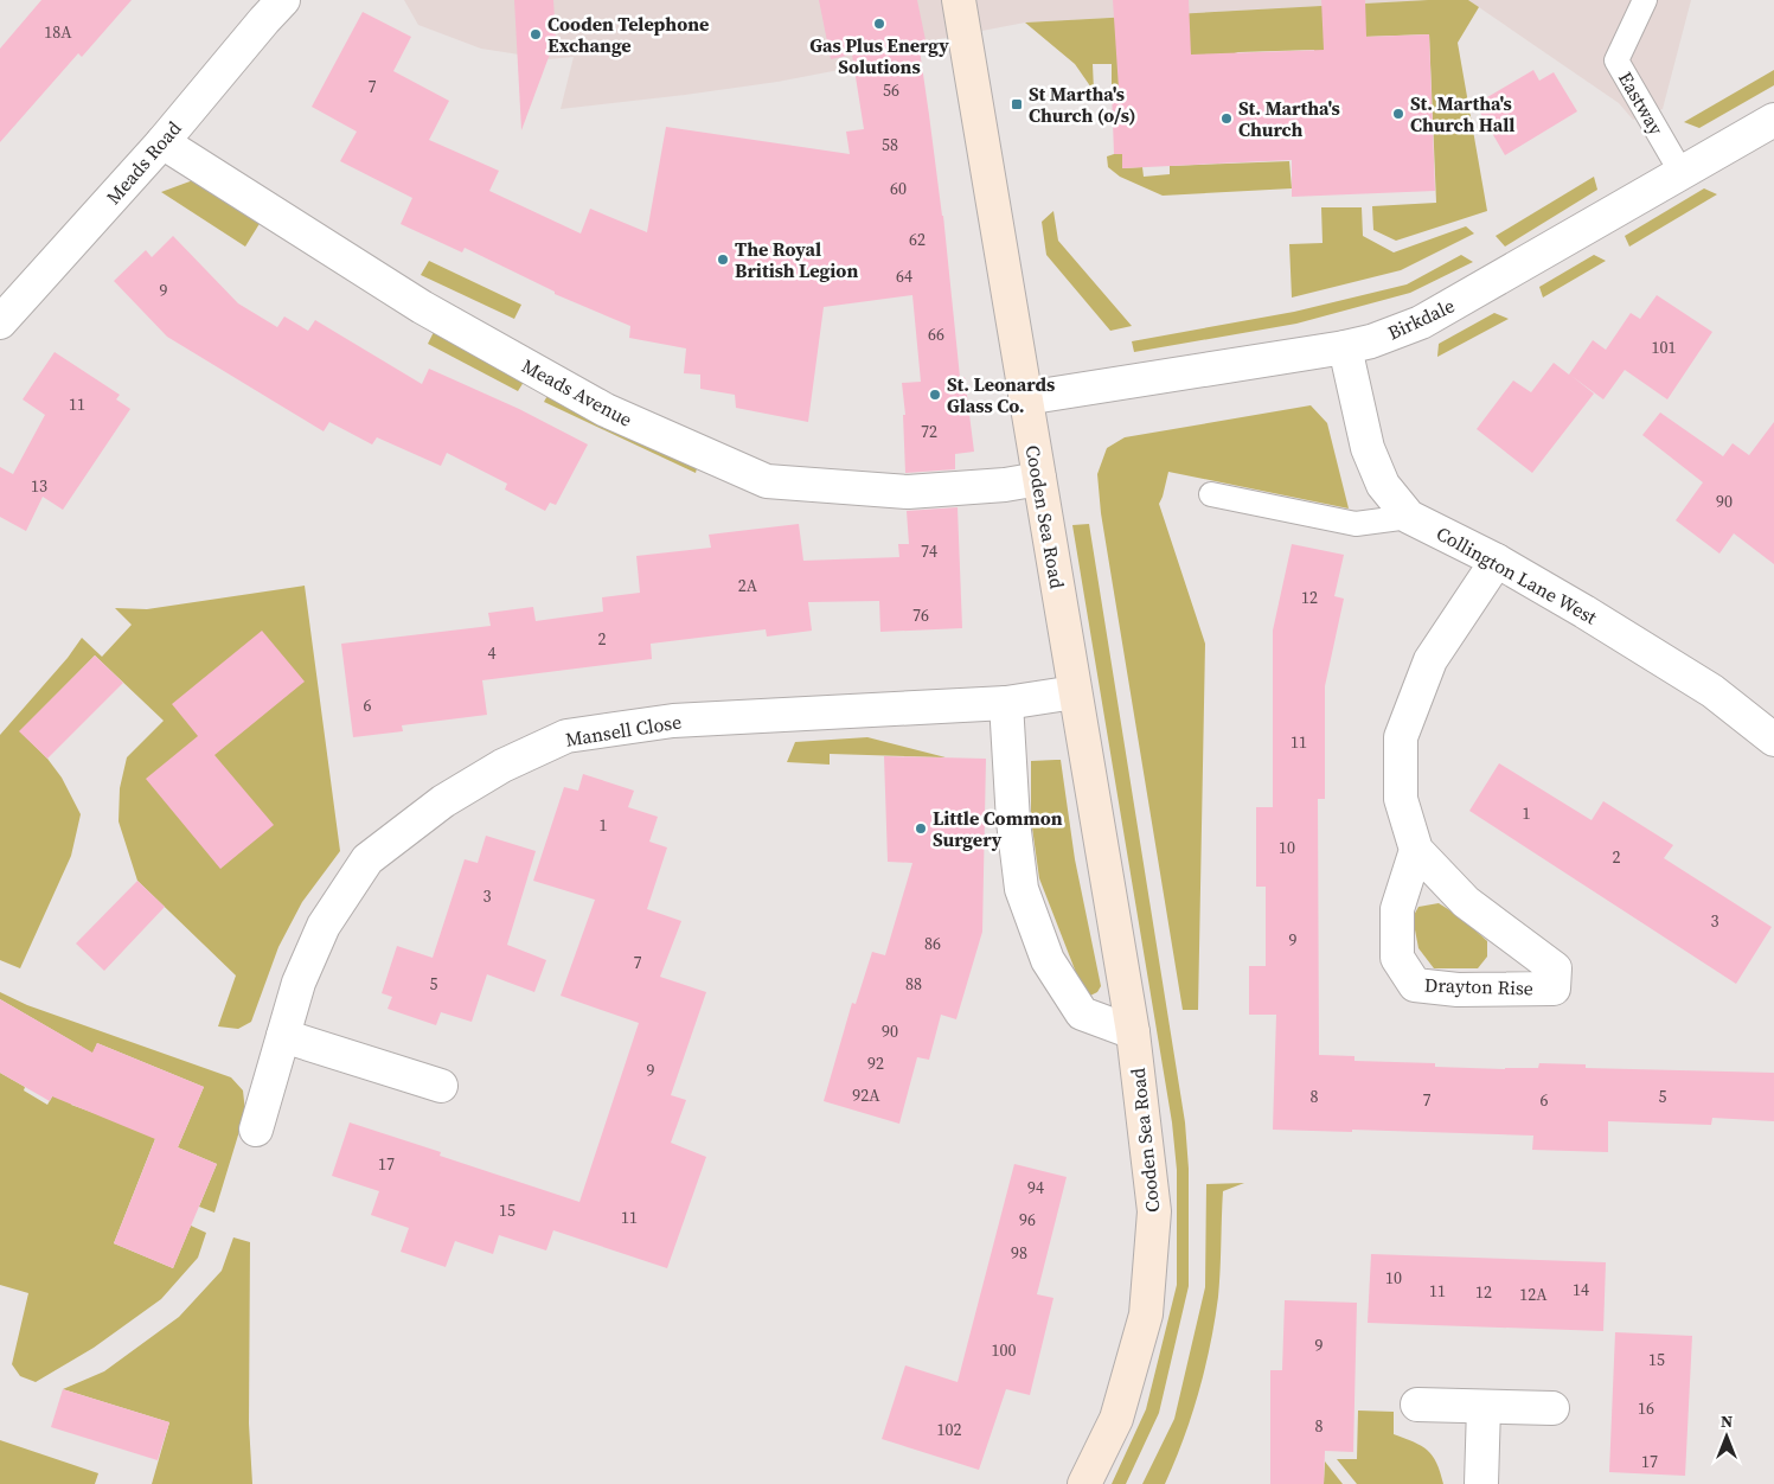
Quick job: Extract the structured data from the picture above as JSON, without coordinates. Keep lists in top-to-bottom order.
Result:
{
  "streets": {
    "main road": ["Cooden Sea Road"],
    "street": [
      "Meads Road",
      "Birkdale",
      "Meads Avenue",
      "Collington Lane West",
      "Mansell Close",
      "Drayton Rise"
    ],
    "lane": ["Eastway"]
  },
  "crossings": [
    ["Eastway", "Birkdale"],
    ["Meads Road", "Meads Avenue"],
    ["Birkdale", "Cooden Sea Road"],
    ["Birkdale", "Collington Lane West"],
    ["Meads Avenue", "Cooden Sea Road"],
    ["Cooden Sea Road", "Mansell Close"],
    ["Collington Lane West", "Drayton Rise"]
  ],
  "places": {
    "other": [
      "Gas Plus Energy Solutions",
      "Cooden Telephone Exchange",
      "St. Martha's Church Hall",
      "St. Martha's Church",
      "The Royal British Legion",
      "St. Leonards Glass Co.",
      "Little Common Surgery"
    ],
    "transit": ["St Martha's Church (o/s)"]
  },
  "house_numbers": [
    "18A",
    "7",
    "56",
    "58",
    "60",
    "62",
    "64",
    "9",
    "66",
    "101",
    "11",
    "72",
    "13",
    "90",
    "74",
    "2A",
    "12",
    "76",
    "2",
    "4",
    "6",
    "11",
    "1",
    "1",
    "10",
    "2",
    "3",
    "3",
    "9",
    "86",
    "7",
    "5",
    "88",
    "90",
    "92",
    "9",
    "92A",
    "8",
    "5",
    "7",
    "6",
    "17",
    "94",
    "15",
    "11",
    "96",
    "98",
    "10",
    "14",
    "11",
    "12",
    "12A",
    "9",
    "100",
    "15",
    "16",
    "8",
    "102",
    "17"
  ],
  "north": "top"
}
